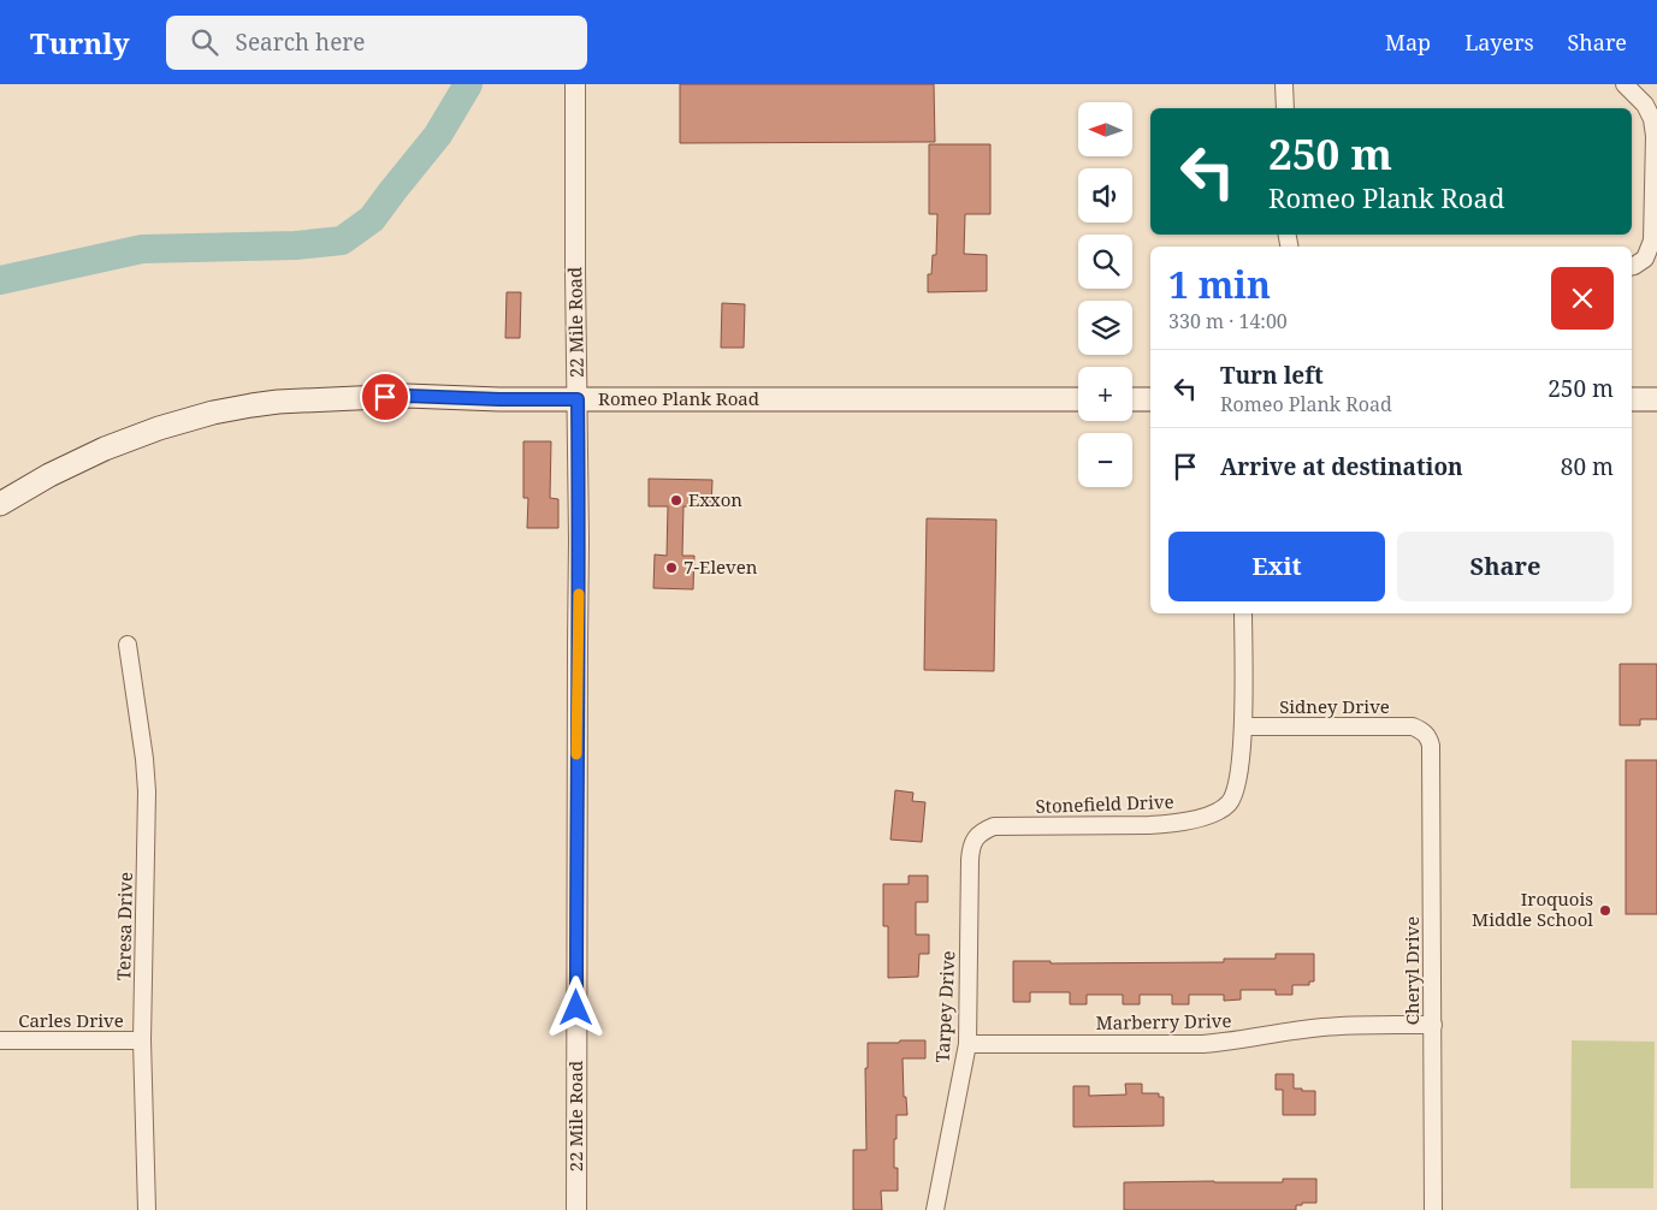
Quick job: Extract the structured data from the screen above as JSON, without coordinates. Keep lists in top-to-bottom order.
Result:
{
  "streets": {
    "main road": ["Romeo Plank Road"],
    "street": [
      "22 Mile Road",
      "Sidney Drive",
      "Stonefield Drive",
      "Teresa Drive",
      "Cheryl Drive",
      "Tarpey Drive",
      "Carles Drive",
      "Marberry Drive"
    ]
  },
  "crossings": [
    ["22 Mile Road", "Romeo Plank Road"],
    ["Sidney Drive", "Stonefield Drive"],
    ["Sidney Drive", "Cheryl Drive"],
    ["Stonefield Drive", "Tarpey Drive"],
    ["Teresa Drive", "Carles Drive"],
    ["Cheryl Drive", "Marberry Drive"],
    ["Tarpey Drive", "Marberry Drive"]
  ],
  "places": ["Exxon", "7-Eleven", "Iroquois Middle School"],
  "north": "left",
  "page": {
    "header": "Turnly",
    "search": "Search here",
    "nav": ["Map", "Layers", "Share"],
    "map_buttons": ["+", "−"],
    "turn": ["250 m", "Romeo Plank Road"],
    "heading": ["1 min", "330 m · 14:00"],
    "list": [
      {
        "name": "Turn left",
        "note": "Romeo Plank Road",
        "value": "250 m"
      },
      {
        "name": "Arrive at destination",
        "value": "80 m"
      }
    ],
    "buttons": ["Exit", "Share"]
  }
}
